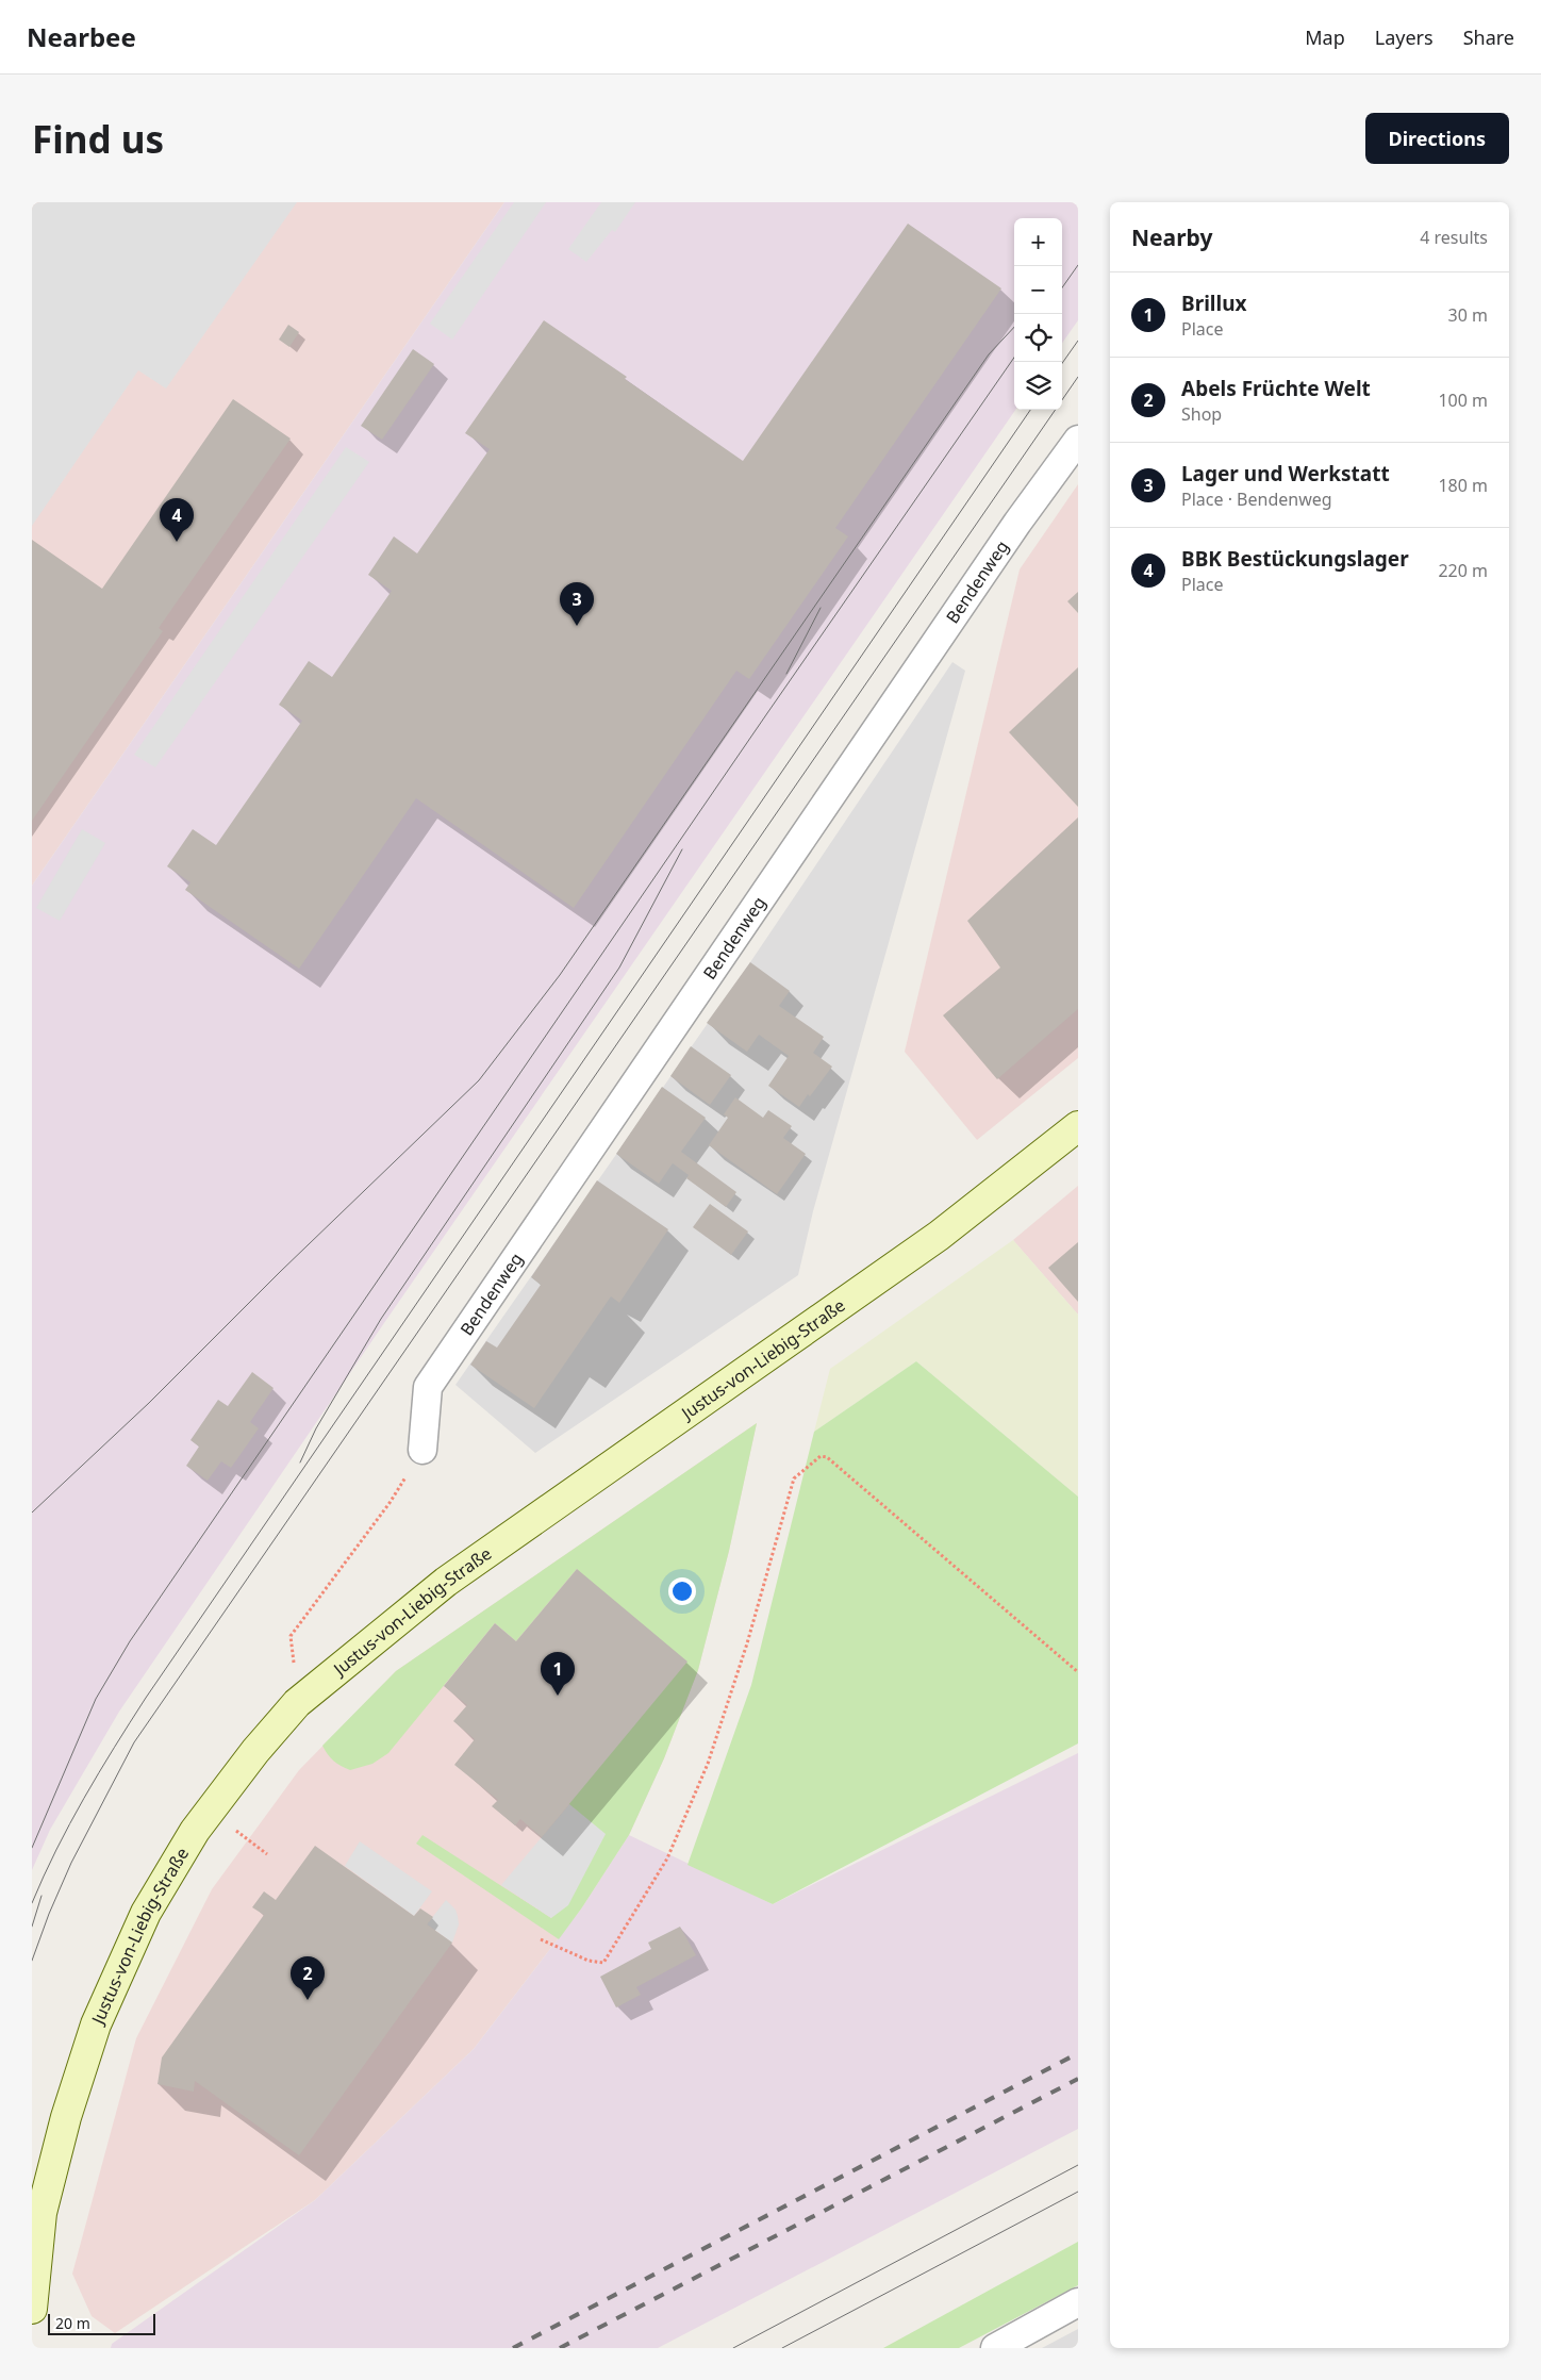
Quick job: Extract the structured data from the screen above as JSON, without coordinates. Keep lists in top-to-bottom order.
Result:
{
  "streets": {
    "main road": ["Justus-von-Liebig-Straße"],
    "street": ["Bendenweg"]
  },
  "scale_bar": "20 m",
  "page": {
    "header": "Nearbee",
    "nav": ["Map", "Layers", "Share"],
    "buttons": "Directions",
    "title": "Find us",
    "heading": ["Nearby", "4 results"],
    "map_buttons": ["+", "−"],
    "list": [
      {
        "mark": "1",
        "name": "Brillux",
        "note": "Place",
        "value": "30 m"
      },
      {
        "mark": "2",
        "name": "Abels Früchte Welt",
        "note": "Shop",
        "value": "100 m"
      },
      {
        "mark": "3",
        "name": "Lager und Werkstatt",
        "note": "Place · Bendenweg",
        "value": "180 m"
      },
      {
        "mark": "4",
        "name": "BBK Bestückungslager",
        "note": "Place",
        "value": "220 m"
      }
    ],
    "pins": [
      "4",
      "3",
      "1",
      "2"
    ],
    "scale": "20 m"
  }
}
